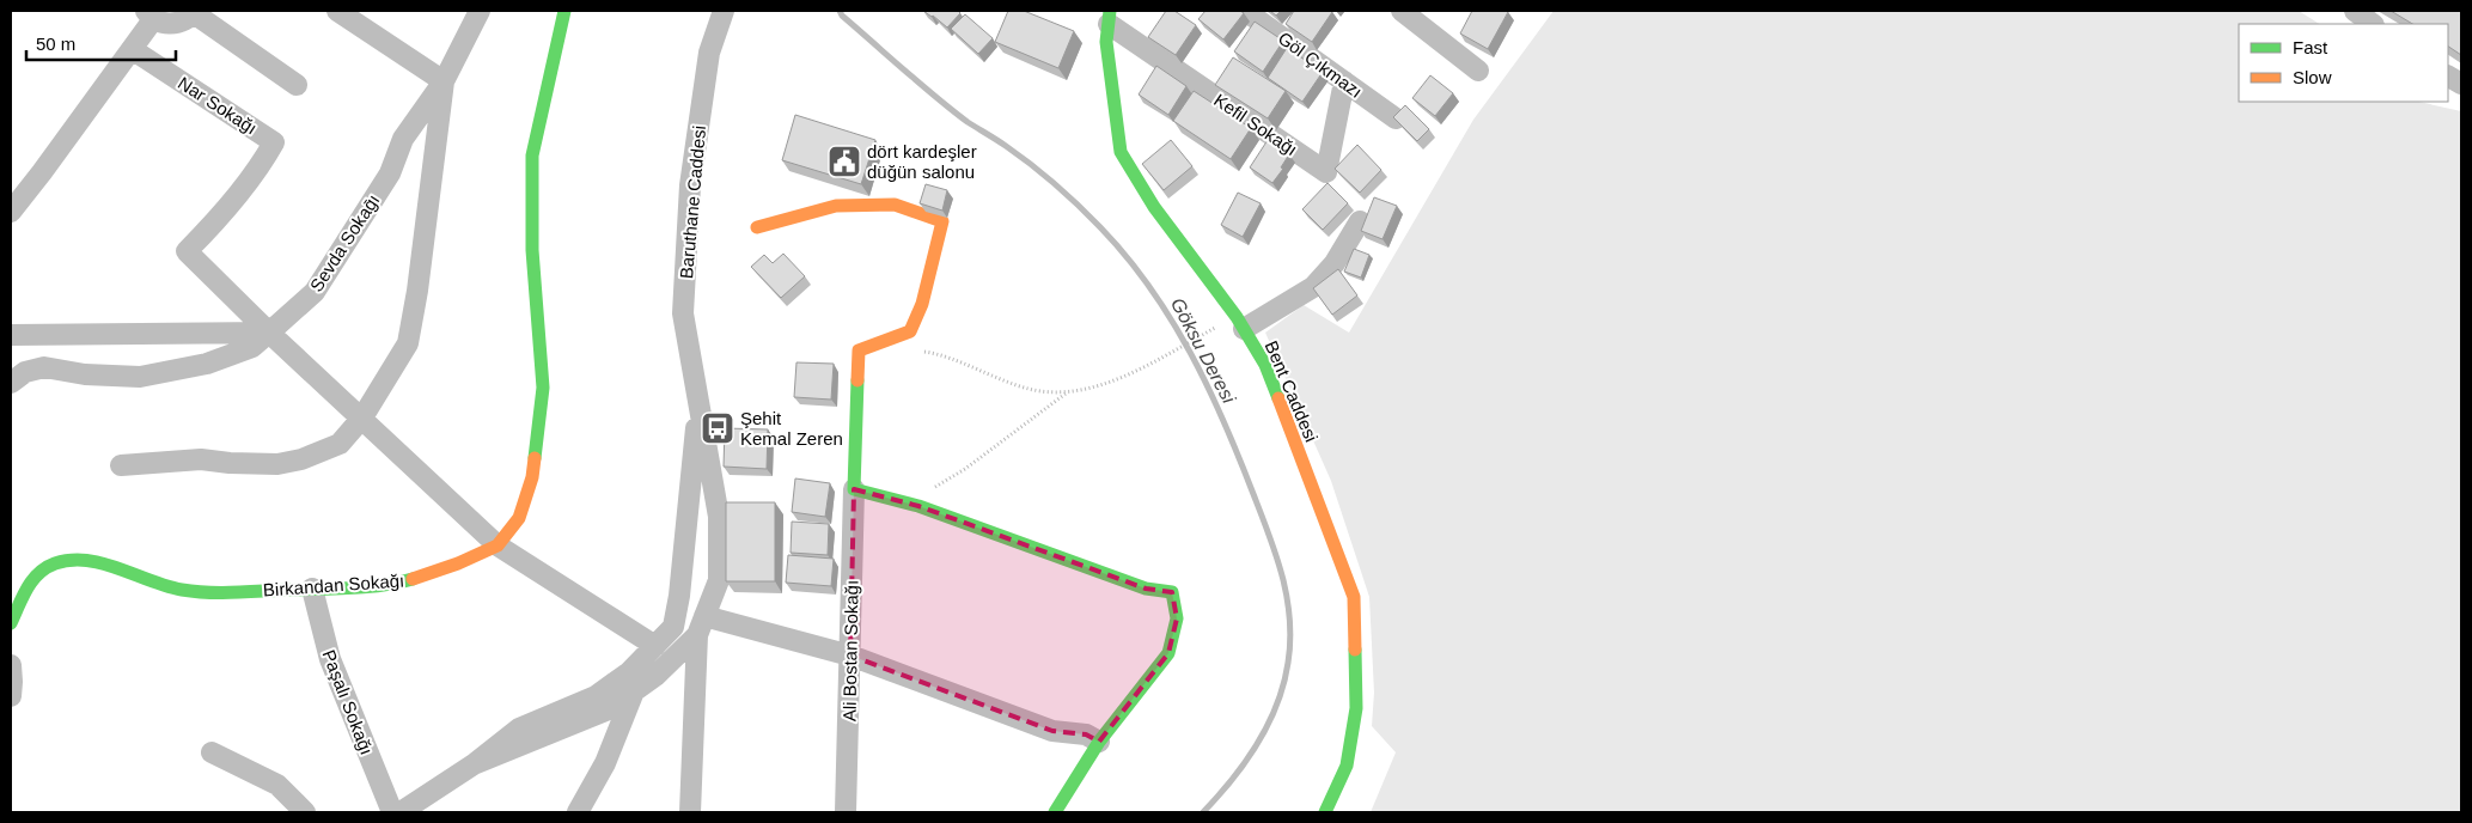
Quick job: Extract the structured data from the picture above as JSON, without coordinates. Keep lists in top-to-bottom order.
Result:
{
  "streets": {
    "street": [
      "Göl Çıkmazı",
      "Nar Sokağı",
      "Kefil Sokağı",
      "Baruthane Caddesi",
      "Sevda Sokaḡı",
      "Bent Caddesi",
      "Birkandan Sokağı",
      "Ali Bostan Sokağı",
      "Paşalı Sokağı"
    ]
  },
  "crossings": [
    ["Göl Çıkmazı", "Kefil Sokağı"],
    ["Nar Sokağı", "Sevda Sokaḡı"],
    ["Kefil Sokağı", "Bent Caddesi"],
    ["Birkandan Sokağı", "Paşalı Sokağı"]
  ],
  "water": ["Göksu Deresi"],
  "places": {
    "public building": ["dört kardeşler düğün salonu"],
    "bus stop": ["Şehit Kemal Zeren"]
  },
  "legend": ["Fast", "Slow"],
  "scale_bar": "50 m"
}
